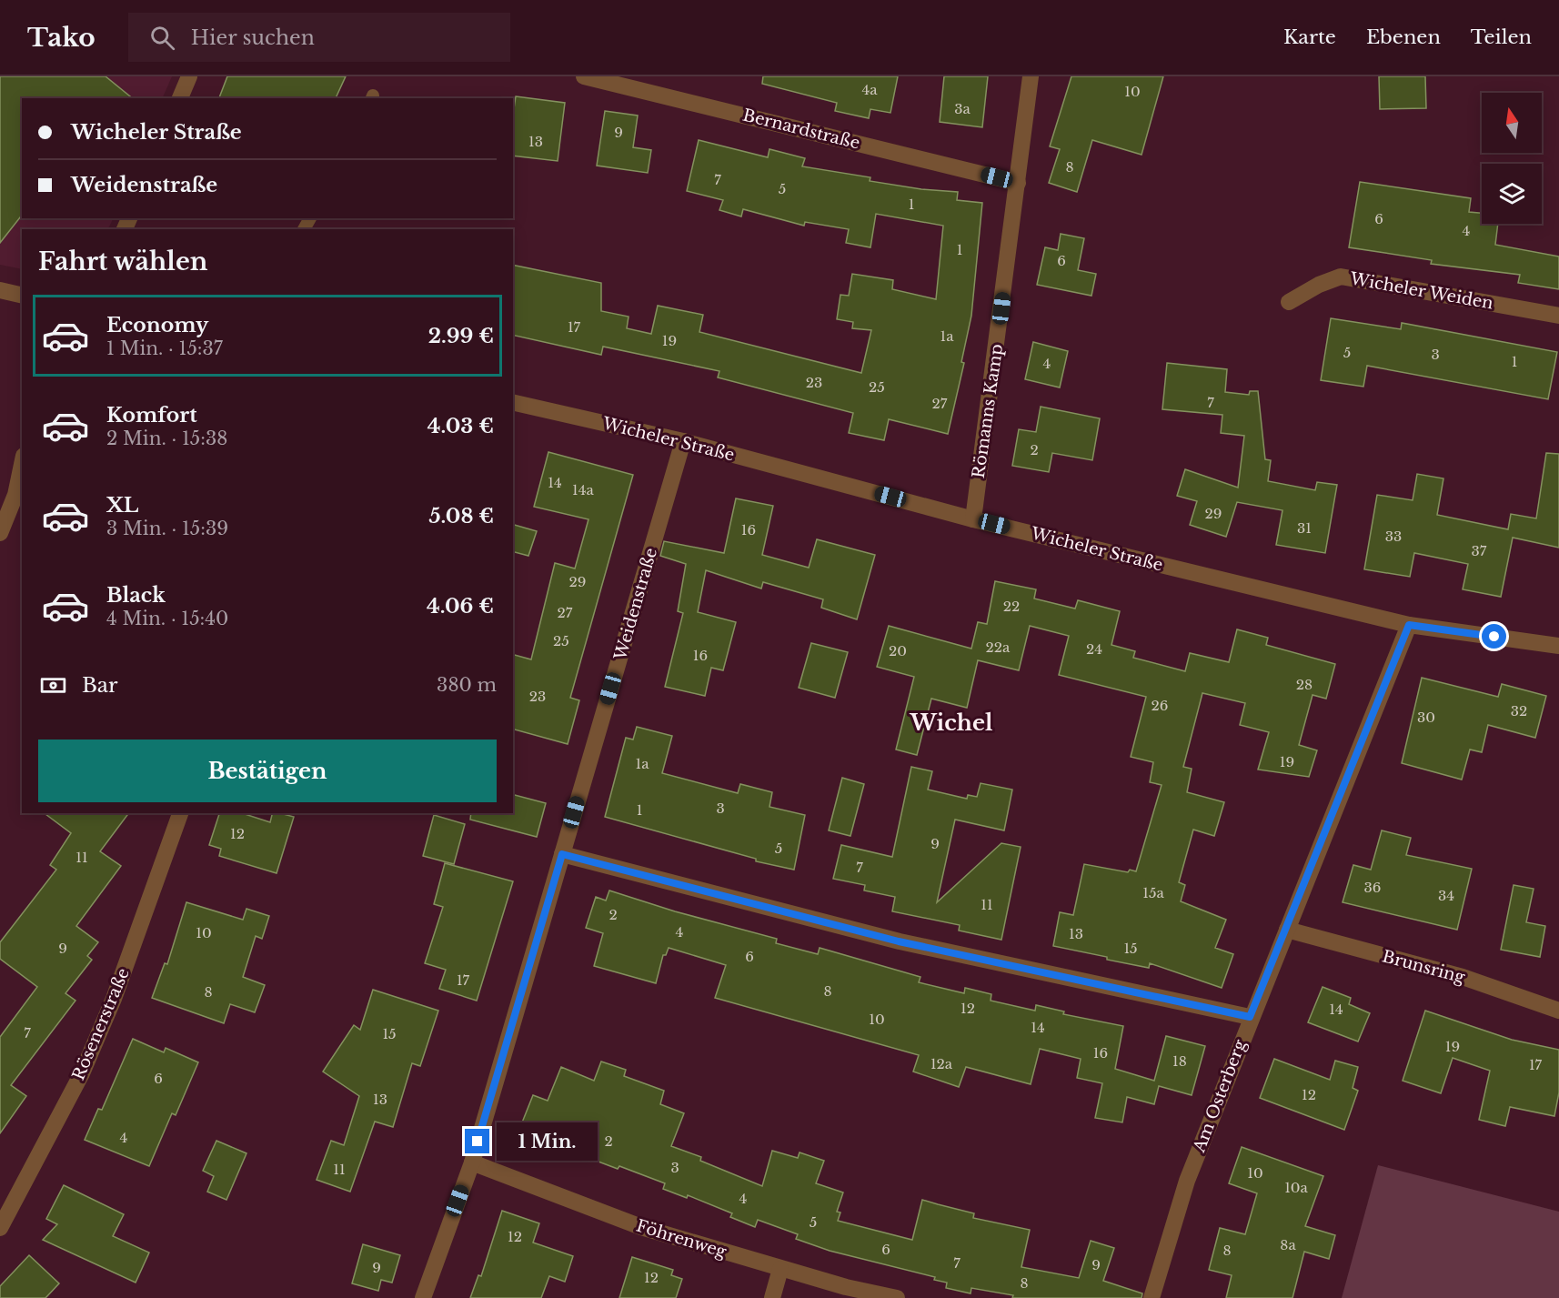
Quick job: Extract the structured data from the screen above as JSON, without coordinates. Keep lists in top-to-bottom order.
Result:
{
  "streets": {
    "street": [
      "Bernardstraße",
      "Wicheler Weiden",
      "Römanns Kamp",
      "Wicheler Straße",
      "Weidenstraße",
      "Brunsring",
      "Rösenerstraße",
      "Am Osterberg",
      "Föhrenweg"
    ]
  },
  "crossings": [
    ["Bernardstraße", "Römanns Kamp"],
    ["Römanns Kamp", "Wicheler Straße"],
    ["Wicheler Straße", "Weidenstraße"],
    ["Wicheler Straße", "Am Osterberg"],
    ["Weidenstraße", "Föhrenweg"],
    ["Brunsring", "Am Osterberg"]
  ],
  "districts": ["Wichel"],
  "house_numbers": [
    "4a",
    "10",
    "3a",
    "9",
    "13",
    "8",
    "7",
    "5",
    "1",
    "6",
    "4",
    "1",
    "6",
    "17",
    "1a",
    "19",
    "5",
    "3",
    "1",
    "4",
    "23",
    "25",
    "7",
    "27",
    "2",
    "14",
    "14a",
    "29",
    "31",
    "16",
    "33",
    "37",
    "29",
    "22",
    "27",
    "25",
    "22a",
    "24",
    "20",
    "16",
    "28",
    "23",
    "26",
    "32",
    "30",
    "19",
    "1a",
    "3",
    "1",
    "12",
    "9",
    "5",
    "11",
    "7",
    "36",
    "15a",
    "34",
    "11",
    "2",
    "4",
    "10",
    "13",
    "9",
    "15",
    "6",
    "17",
    "8",
    "8",
    "12",
    "14",
    "10",
    "14",
    "7",
    "15",
    "19",
    "16",
    "18",
    "12a",
    "17",
    "6",
    "12",
    "13",
    "4",
    "2",
    "3",
    "11",
    "10",
    "10a",
    "4",
    "5",
    "12",
    "8a",
    "6",
    "8",
    "7",
    "9",
    "9",
    "12",
    "8"
  ],
  "north": "top",
  "page": {
    "header": "Tako",
    "search": "Hier suchen",
    "nav": ["Karte", "Ebenen", "Teilen"],
    "banner": ["Wicheler Straße", "Weidenstraße"],
    "heading": "Fahrt wählen",
    "list": [
      {
        "name": "Economy",
        "note": "1 Min. · 15:37",
        "value": "2.99 €"
      },
      {
        "name": "Komfort",
        "note": "2 Min. · 15:38",
        "value": "4.03 €"
      },
      {
        "name": "XL",
        "note": "3 Min. · 15:39",
        "value": "5.08 €"
      },
      {
        "name": "Black",
        "note": "4 Min. · 15:40",
        "value": "4.06 €"
      }
    ],
    "pay": ["Bar", "380 m"],
    "buttons": "Bestätigen",
    "bubble": "1 Min."
  }
}
